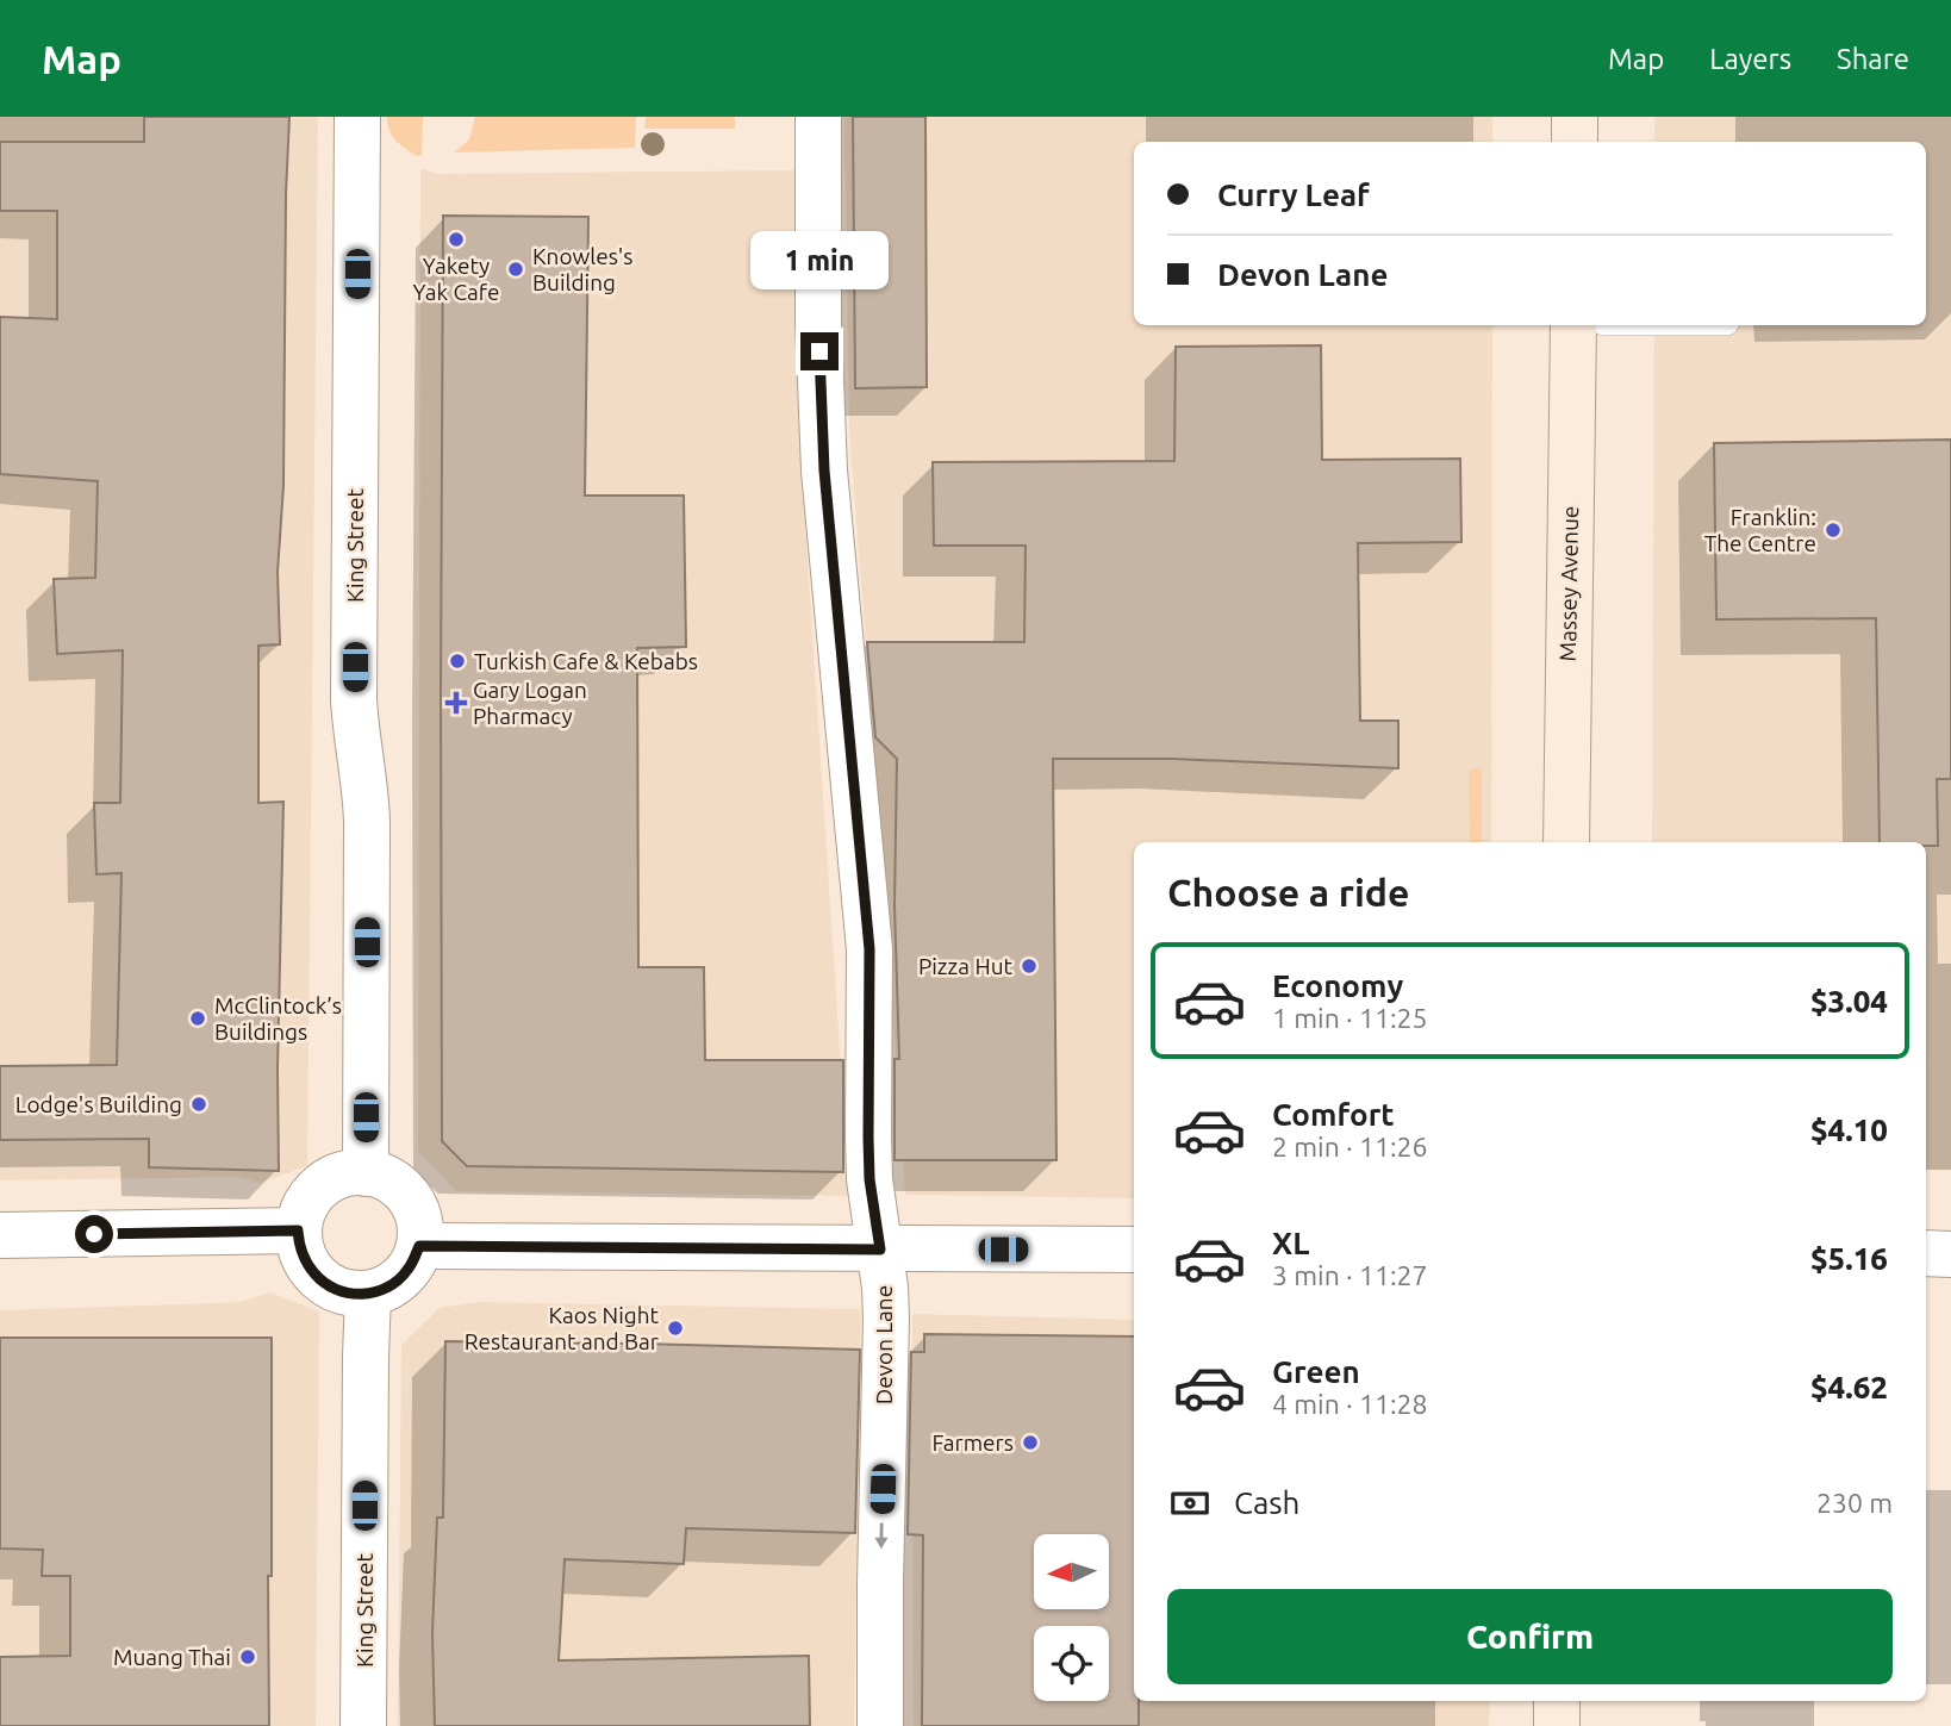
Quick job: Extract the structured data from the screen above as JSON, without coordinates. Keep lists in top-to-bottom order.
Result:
{
  "streets": {
    "main road": ["Massey Avenue"],
    "street": ["King Street", "Devon Lane"]
  },
  "places": {
    "other": [
      "Yakety Yak Cafe",
      "Knowles's Building",
      "Franklin: The Centre",
      "Turkish Cafe & Kebabs",
      "Pizza Hut",
      "McClintock’s Buildings",
      "Lodge's Building",
      "Kaos Night Restaurant and Bar",
      "Farmers",
      "Muang Thai"
    ],
    "health": ["Gary Logan Pharmacy"]
  },
  "north": "left",
  "page": {
    "header": "Map",
    "nav": ["Map", "Layers", "Share"],
    "banner": ["Curry Leaf", "Devon Lane"],
    "bubble": "1 min",
    "heading": "Choose a ride",
    "list": [
      {
        "name": "Economy",
        "note": "1 min · 11:25",
        "value": "$3.04"
      },
      {
        "name": "Comfort",
        "note": "2 min · 11:26",
        "value": "$4.10"
      },
      {
        "name": "XL",
        "note": "3 min · 11:27",
        "value": "$5.16"
      },
      {
        "name": "Green",
        "note": "4 min · 11:28",
        "value": "$4.62"
      }
    ],
    "pay": ["Cash", "230 m"],
    "buttons": "Confirm"
  }
}
